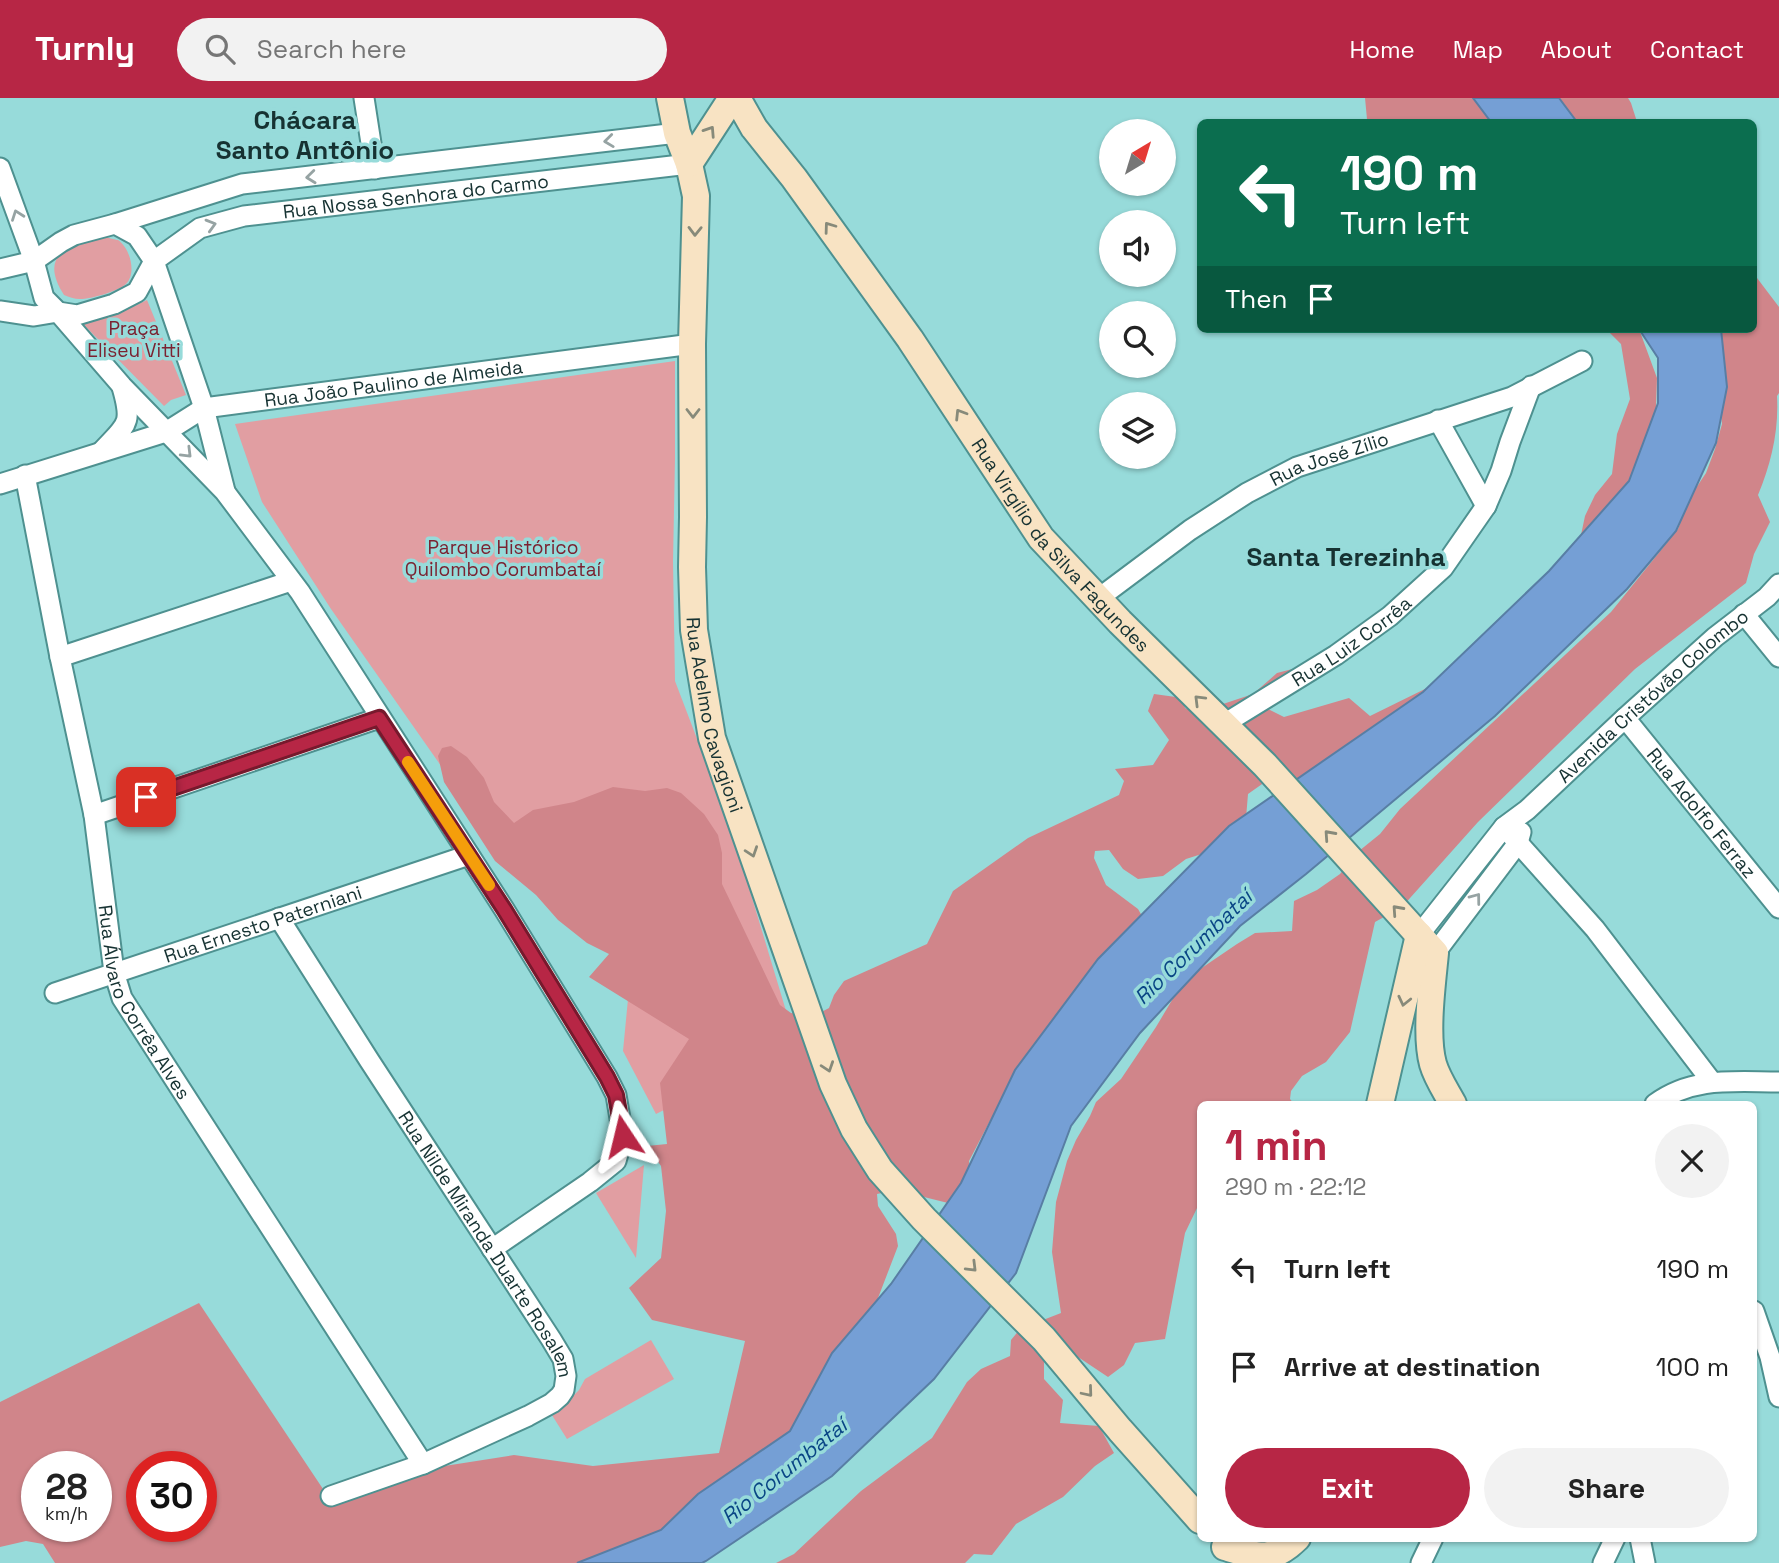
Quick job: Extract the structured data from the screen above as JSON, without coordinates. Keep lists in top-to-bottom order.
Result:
{
  "streets": {
    "street": [
      "Rua Nossa Senhora do Carmo",
      "Rua João Paulino de Almeida",
      "Rua José Zílio",
      "Rua Virgílio da Silva Fagundes",
      "Rua Luiz Corrêa",
      "Avenida Cristóvão Colombo",
      "Rua Adelmo Cavagioni",
      "Rua Adolfo Ferraz",
      "Rua Ernesto Paterniani",
      "Rua Álvaro Corrêa Alves",
      "Rua Nilde Miranda Duarte Rosalem"
    ]
  },
  "crossings": [
    ["Rua Nossa Senhora do Carmo", "Rua Adelmo Cavagioni"],
    ["Rua João Paulino de Almeida", "Rua Adelmo Cavagioni"],
    ["Rua João Paulino de Almeida", "Rua Álvaro Corrêa Alves"],
    ["Rua José Zílio", "Rua Virgílio da Silva Fagundes"],
    ["Rua José Zílio", "Rua Luiz Corrêa"],
    ["Rua Virgílio da Silva Fagundes", "Rua Luiz Corrêa"],
    ["Rua Virgílio da Silva Fagundes", "Avenida Cristóvão Colombo"],
    ["Avenida Cristóvão Colombo", "Rua Adolfo Ferraz"],
    ["Rua Ernesto Paterniani", "Rua Álvaro Corrêa Alves"],
    ["Rua Ernesto Paterniani", "Rua Nilde Miranda Duarte Rosalem"],
    ["Rua Álvaro Corrêa Alves", "Rua Nilde Miranda Duarte Rosalem"]
  ],
  "one_way": ["Rua Virgílio da Silva Fagundes", "Rua Adelmo Cavagioni"],
  "districts": ["Chácara Santo Antônio", "Santa Terezinha"],
  "water": ["Rio Corumbataí"],
  "parks": ["Praça Eliseu Vitti", "Parque Histórico Quilombo Corumbataí"],
  "north": "top right",
  "page": {
    "header": "Turnly",
    "search": "Search here",
    "nav": [
      "Home",
      "Map",
      "About",
      "Contact"
    ],
    "turn": ["190 m", "Turn left"],
    "then": "Then",
    "heading": ["1 min", "290 m · 22:12"],
    "list": [
      {
        "name": "Turn left",
        "value": "190 m"
      },
      {
        "name": "Arrive at destination",
        "value": "100 m"
      }
    ],
    "buttons": ["Exit", "Share"],
    "speed": "28 km/h",
    "limit": "30"
  }
}
